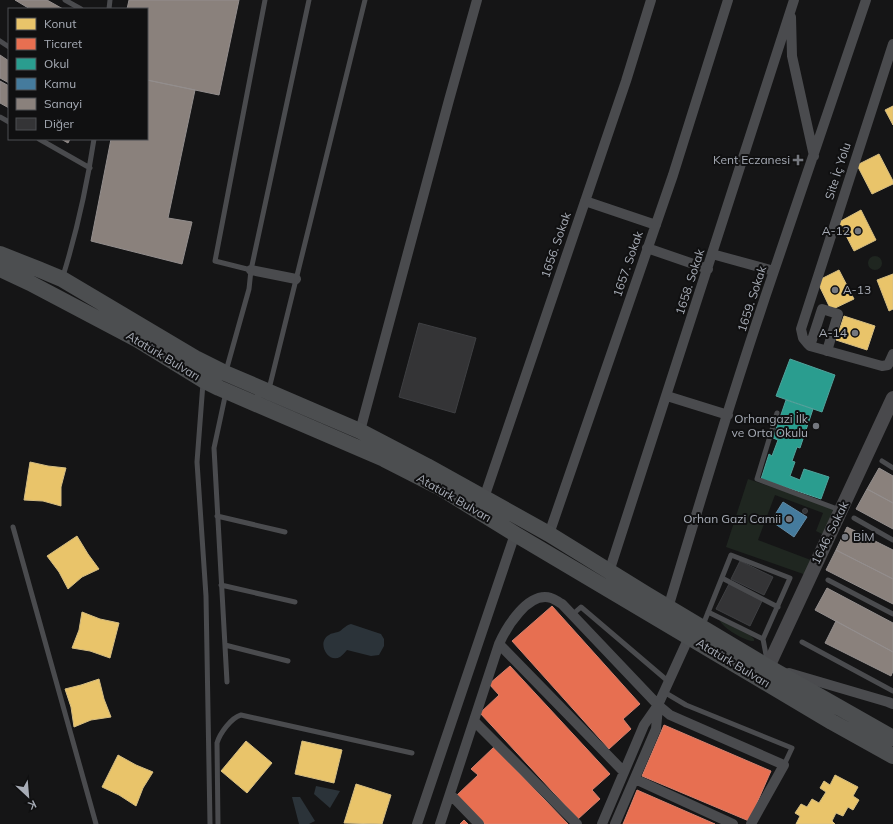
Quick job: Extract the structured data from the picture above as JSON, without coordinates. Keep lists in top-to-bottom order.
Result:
{
  "streets": {
    "main road": ["Atatürk Bulvarı"],
    "street": [
      "Site İç Yolu",
      "1656. Sokak",
      "1657. Sokak",
      "1658. Sokak",
      "1659. Sokak",
      "1646. Sokak"
    ]
  },
  "crossings": [
    ["1656. Sokak", "Atatürk Bulvarı"],
    ["1657. Sokak", "Atatürk Bulvarı"],
    ["1658. Sokak", "Atatürk Bulvarı"],
    ["1659. Sokak", "Atatürk Bulvarı"],
    ["Atatürk Bulvarı", "1646. Sokak"]
  ],
  "places": {
    "health": ["Kent Eczanesi"],
    "other": [
      "A-12",
      "A-13",
      "A-14",
      "Orhangazi İlk ve Orta Okulu",
      "Orhan Gazi Camii",
      "BİM"
    ]
  },
  "legend": [
    "Konut",
    "Ticaret",
    "Okul",
    "Kamu",
    "Sanayi",
    "Diğer"
  ],
  "north": "bottom right"
}
